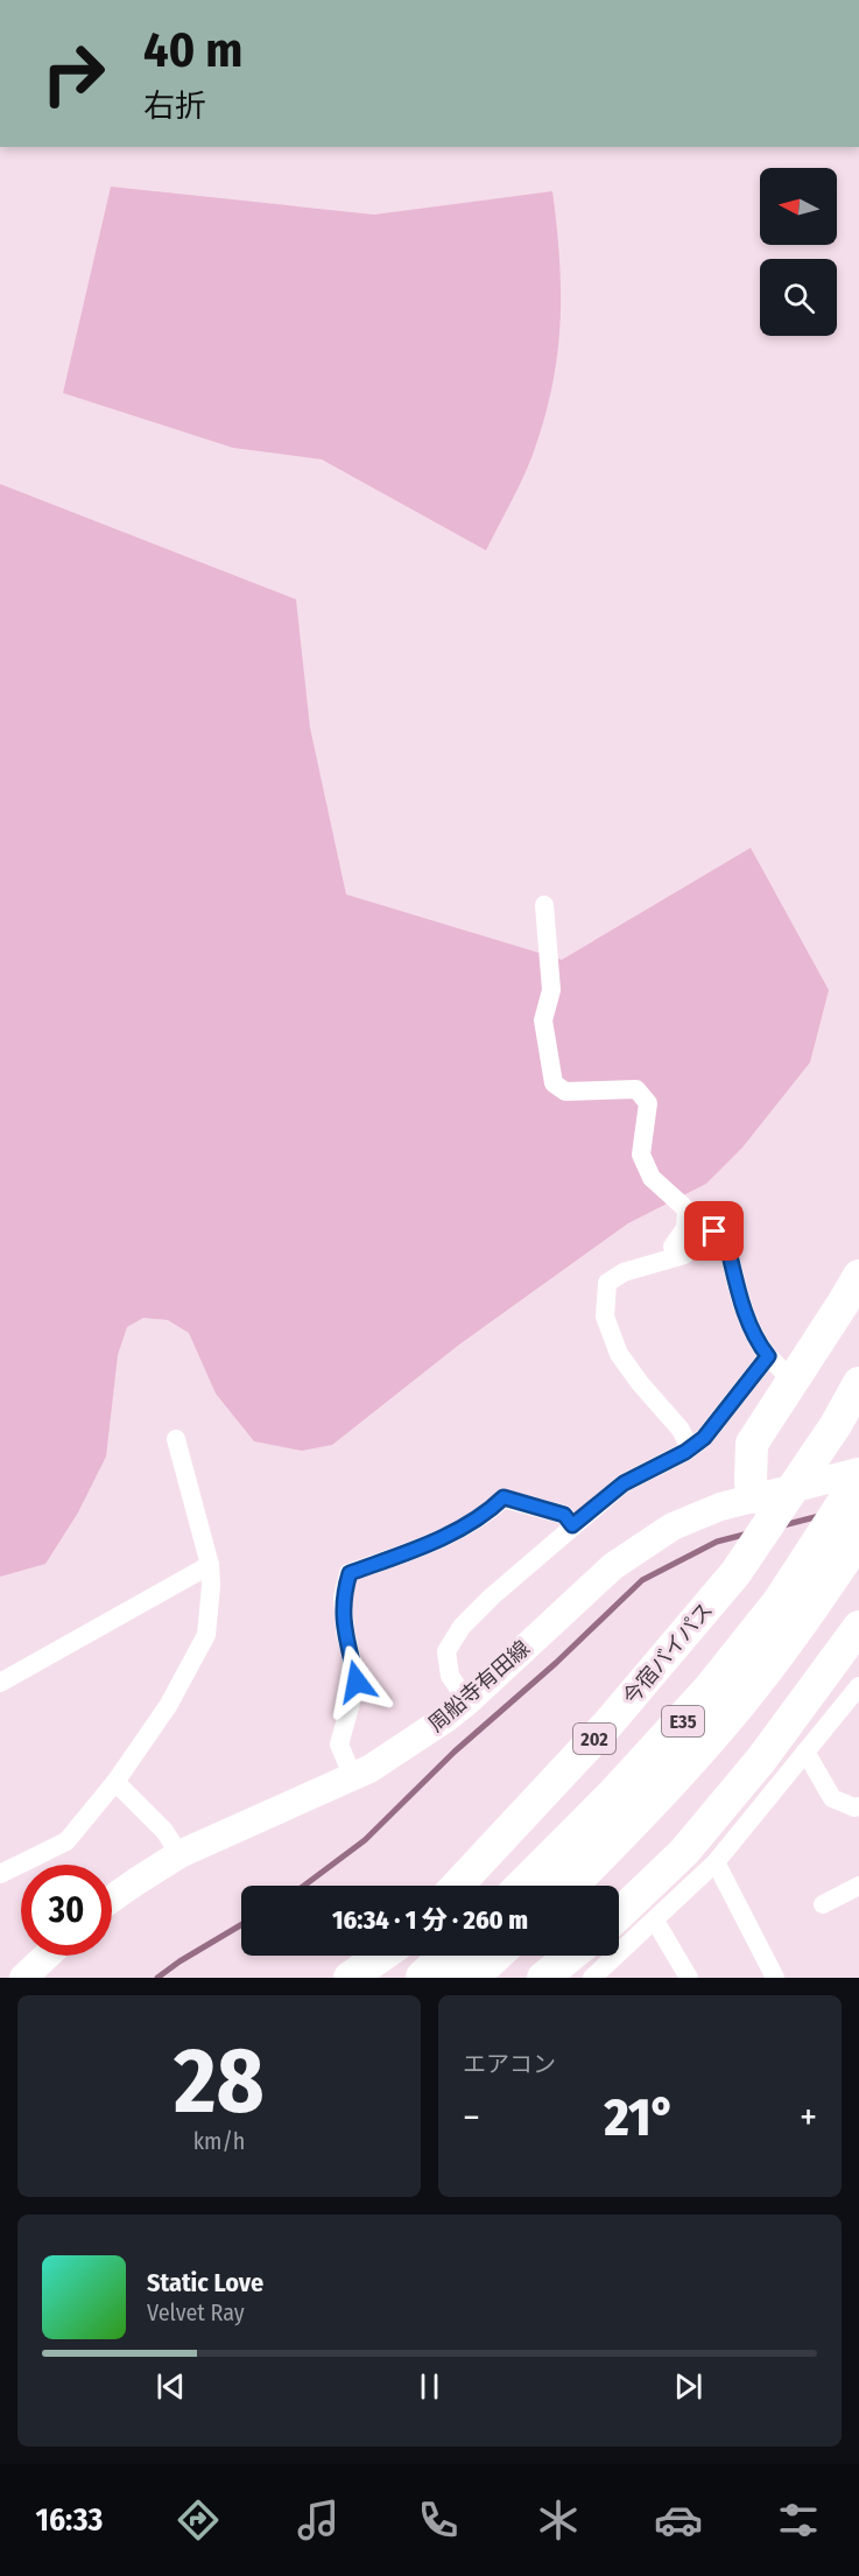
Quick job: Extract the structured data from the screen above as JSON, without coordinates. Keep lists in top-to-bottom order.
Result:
{
  "streets": {
    "highway": ["今宿バイパス", "E35", "202"],
    "main road": ["周船寺有田線"]
  },
  "north": "left",
  "page": {
    "turn": ["40 m", "右折"],
    "limit": "30",
    "trip": "16:34 · 1 分 · 260 m",
    "tile": [
      ["28", "km/h"],
      "エアコン"
    ],
    "heat": ["−", "21°", "+"],
    "song": ["Static Love", "Velvet Ray"],
    "tabs": "16:33"
  }
}
